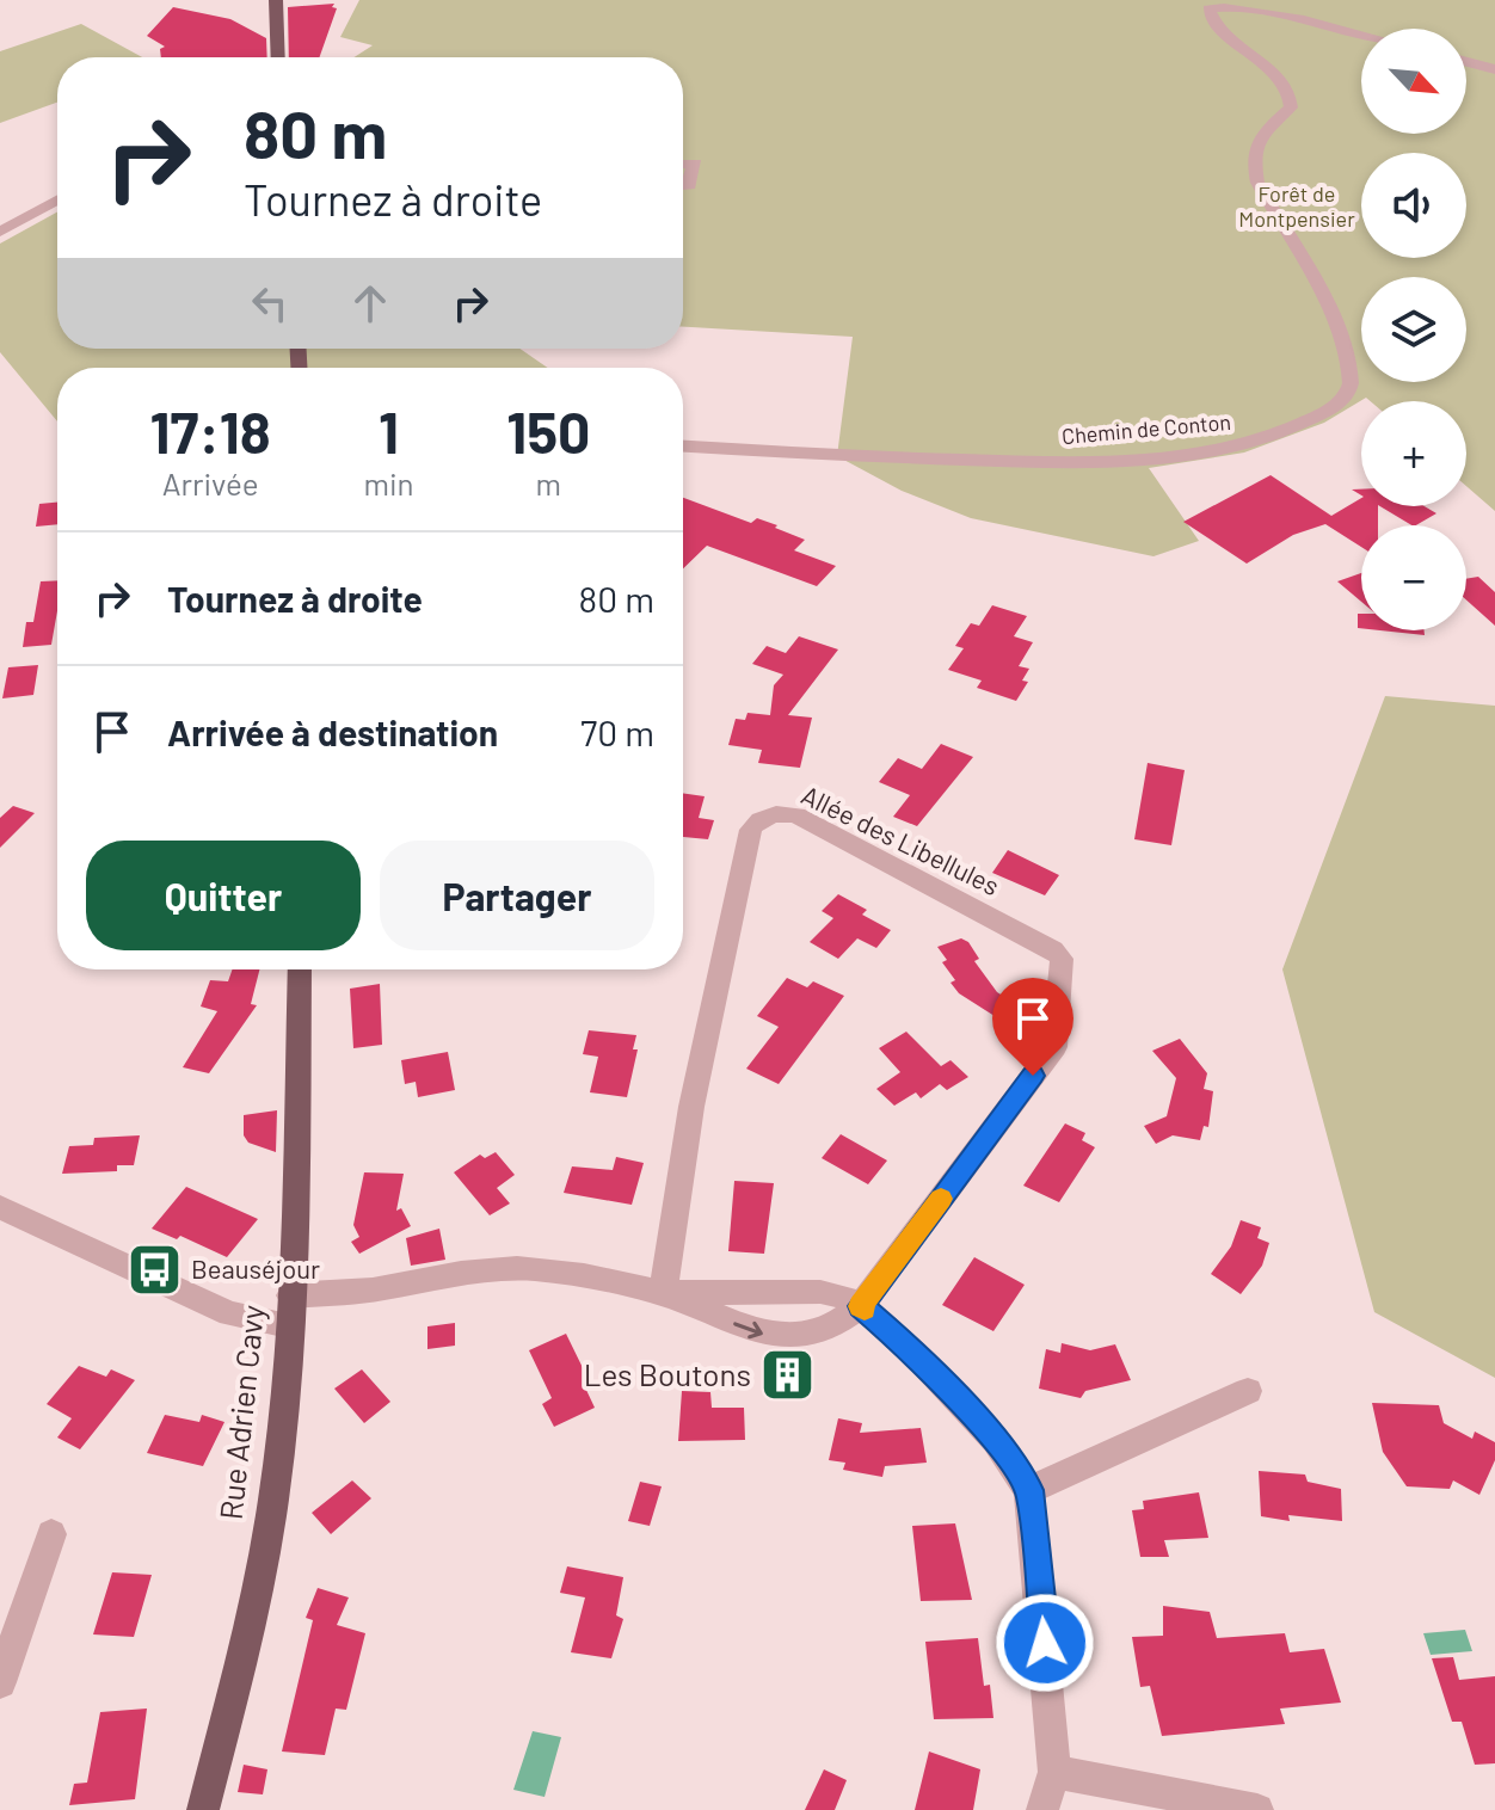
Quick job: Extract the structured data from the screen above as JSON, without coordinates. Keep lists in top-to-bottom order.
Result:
{
  "streets": {
    "main road": ["Rue Adrien Cavy"],
    "street": ["Chemin de Conton", "Allée des Libellules"]
  },
  "parks": ["Forêt de Montpensier"],
  "places": {
    "bus stop": ["Beauséjour"],
    "building": ["Les Boutons"]
  },
  "north": "bottom right",
  "page": {
    "map_buttons": ["+", "−"],
    "turn": ["80 m", "Tournez à droite"],
    "eta": [
      "17:18",
      "Arrivée",
      "1",
      "min",
      "150",
      "m"
    ],
    "list": [
      {
        "name": "Tournez à droite",
        "value": "80 m"
      },
      {
        "name": "Arrivée à destination",
        "value": "70 m"
      }
    ],
    "buttons": ["Quitter", "Partager"]
  }
}
